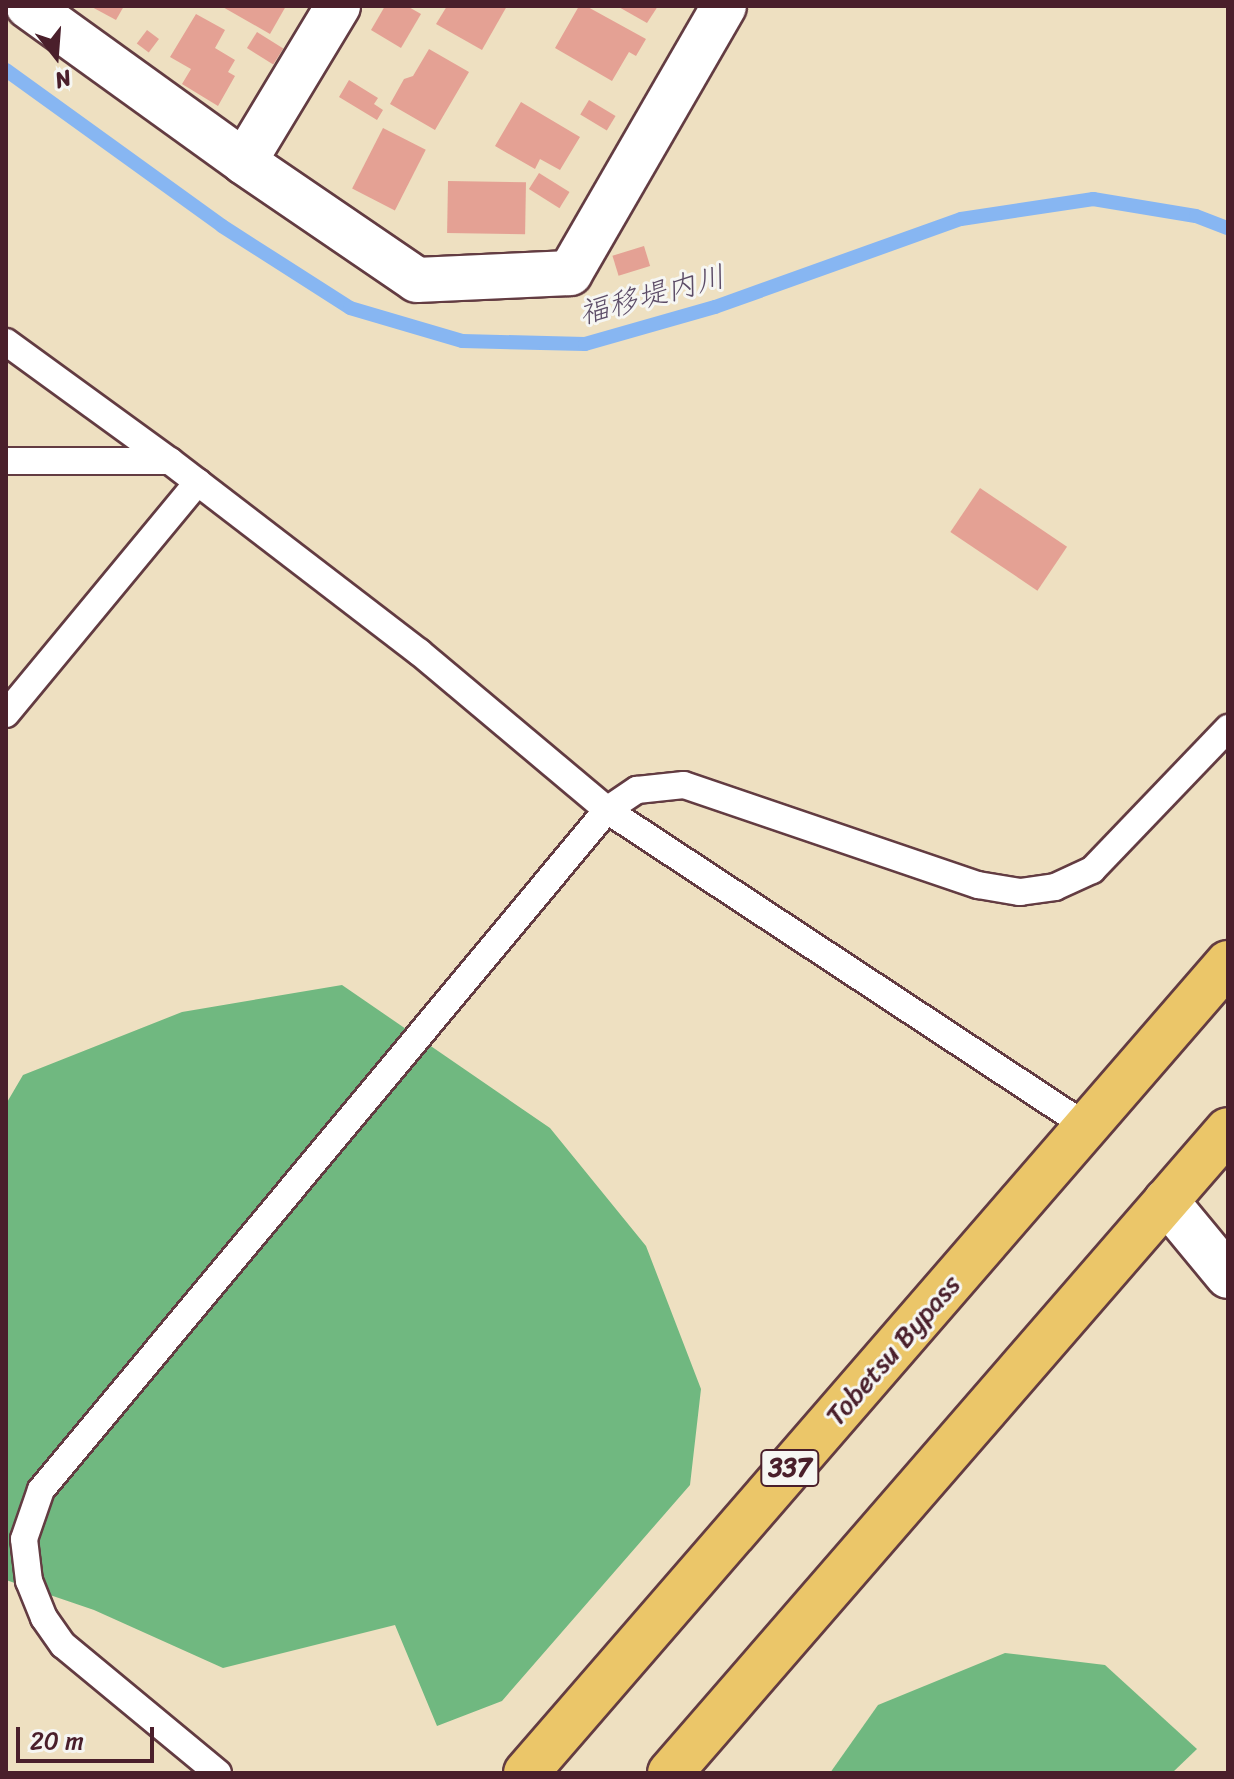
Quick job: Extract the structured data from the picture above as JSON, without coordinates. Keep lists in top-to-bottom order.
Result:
{
  "streets": {
    "highway": ["Tobetsu Bypass", "337"]
  },
  "water": ["福移堤内川"],
  "scale_bar": "20 m",
  "north": "bottom"
}
